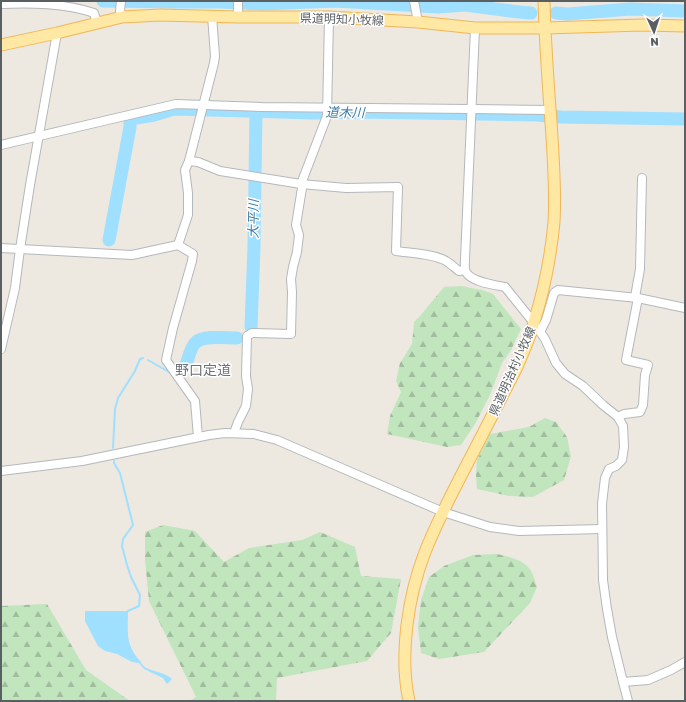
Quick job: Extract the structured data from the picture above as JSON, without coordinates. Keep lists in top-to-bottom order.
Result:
{
  "streets": {
    "main road": ["県道明知小牧線", "県道明治村小牧線"]
  },
  "crossings": [
    ["県道明知小牧線", "県道明治村小牧線"]
  ],
  "districts": ["野口定道"],
  "water": ["道木川", "大平川"],
  "north": "bottom"
}
